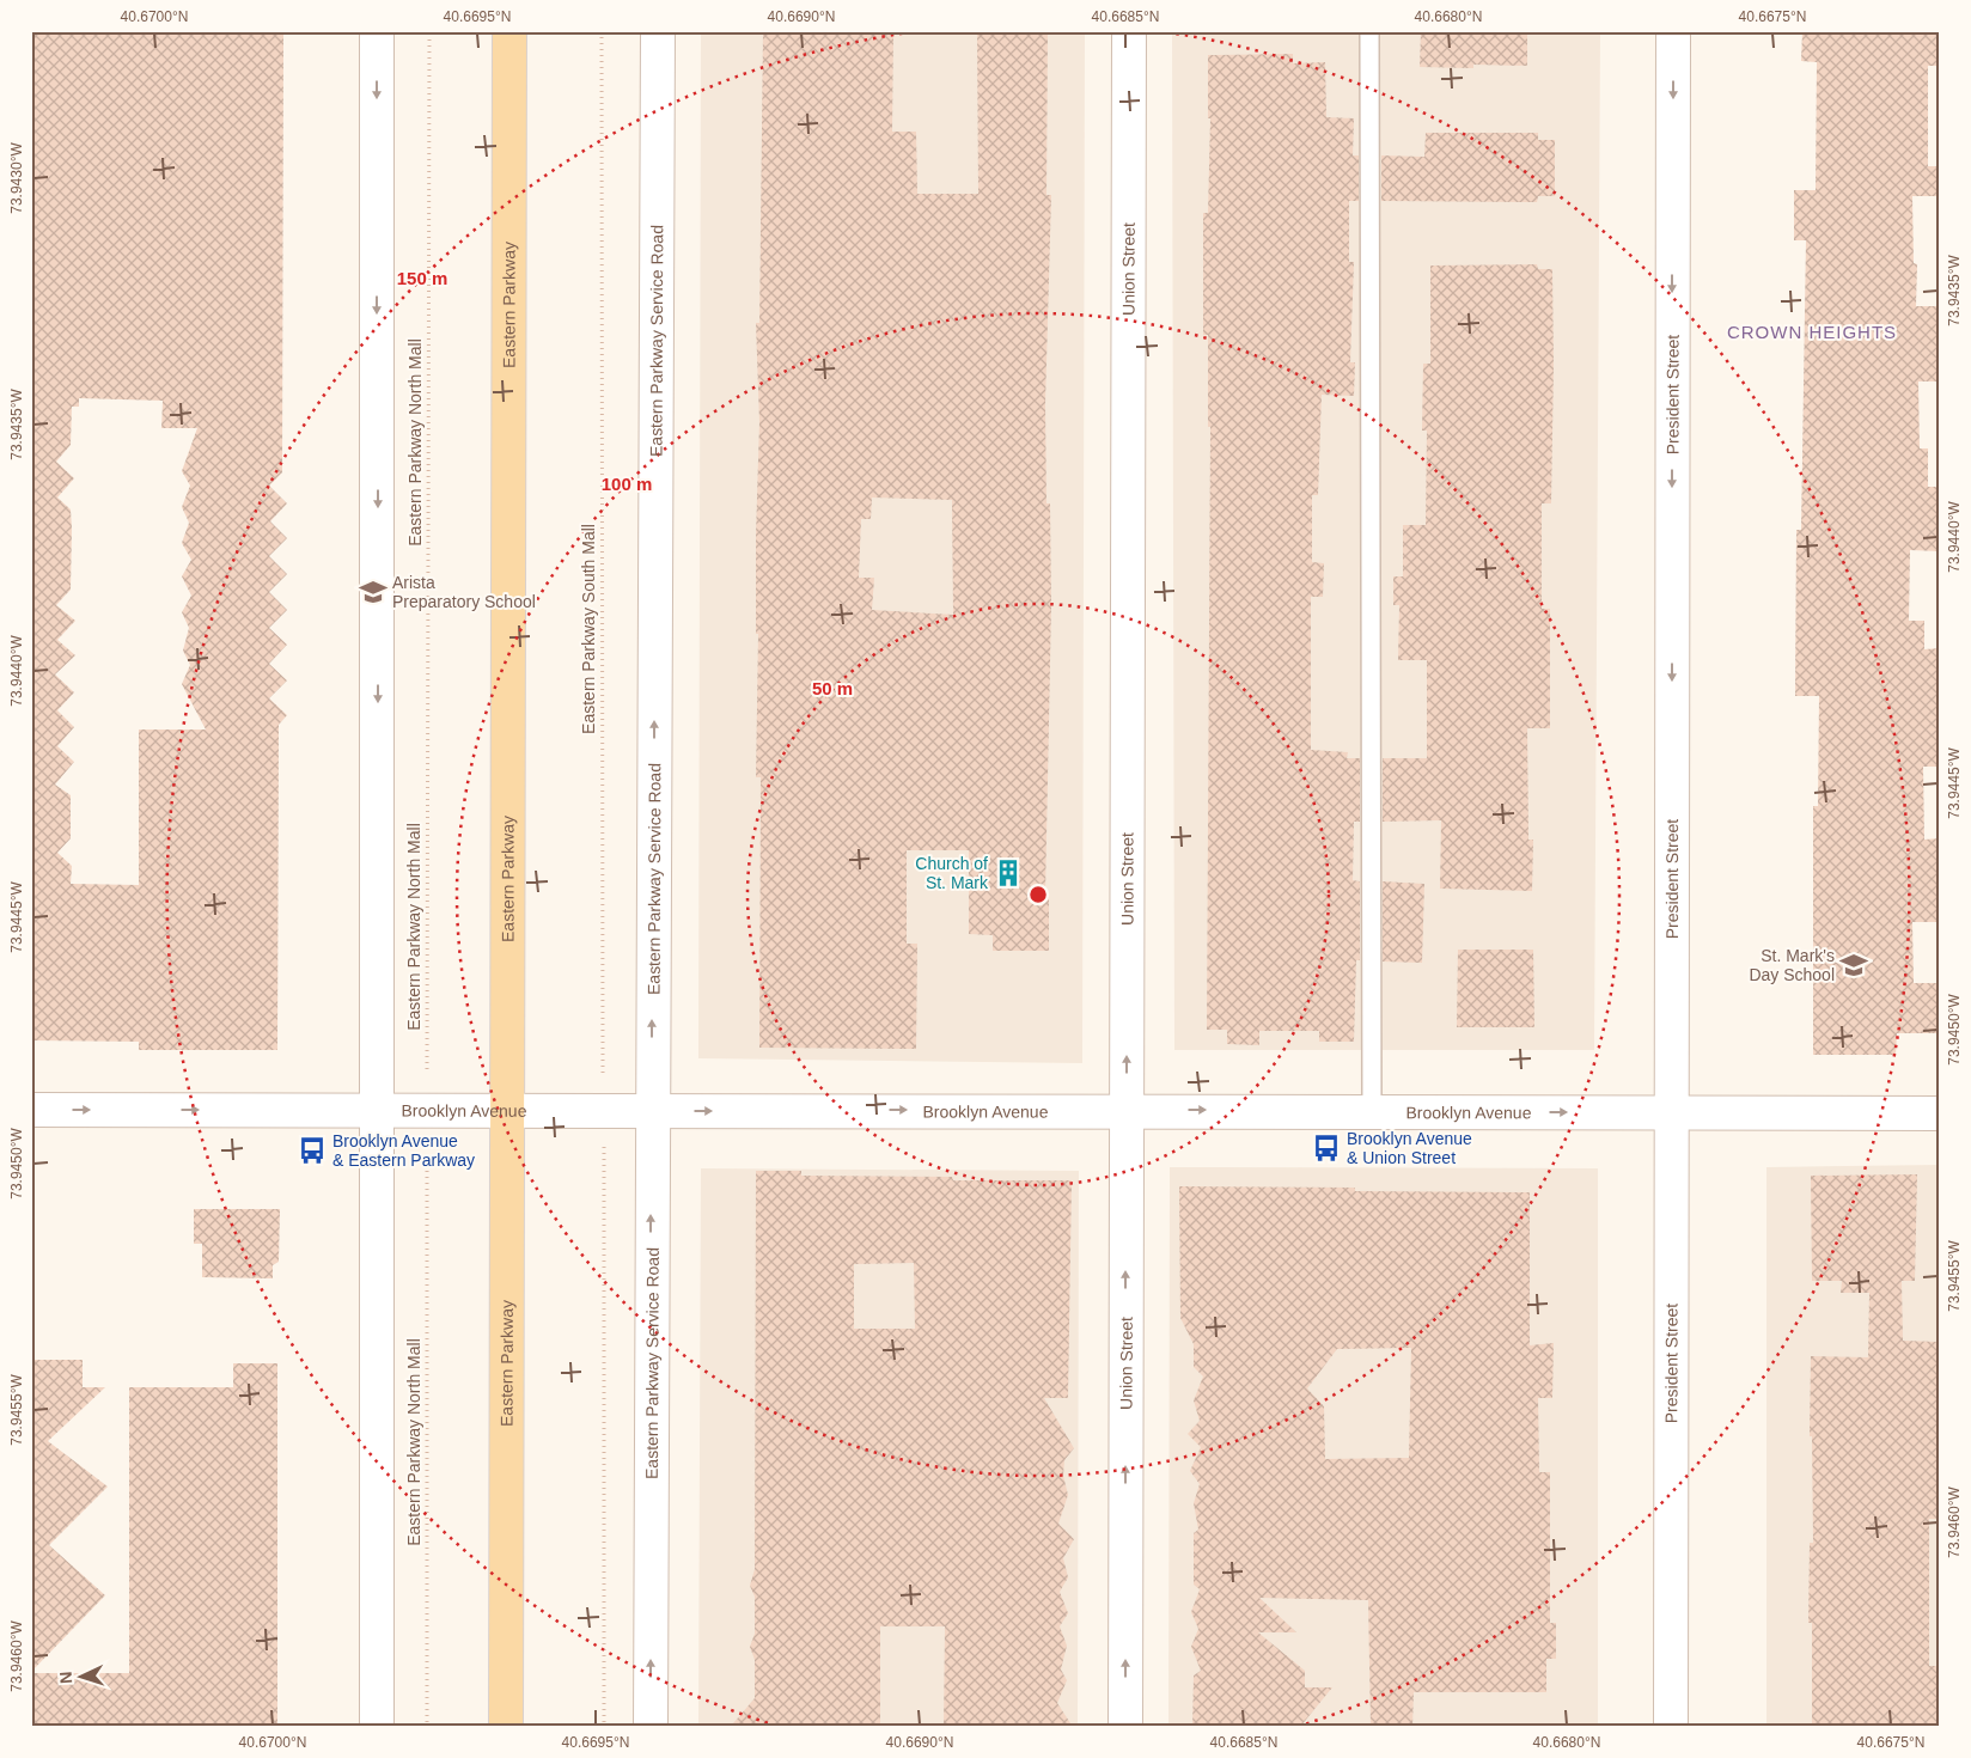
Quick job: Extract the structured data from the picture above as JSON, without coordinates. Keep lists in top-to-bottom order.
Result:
{
  "streets": {
    "main road": ["Eastern Parkway"],
    "street": [
      "Union Street",
      "Eastern Parkway Service Road",
      "President Street",
      "Brooklyn Avenue"
    ],
    "path": ["Eastern Parkway North Mall", "Eastern Parkway South Mall"]
  },
  "crossings": [
    ["Union Street", "Brooklyn Avenue"],
    ["Eastern Parkway", "Brooklyn Avenue"],
    ["Eastern Parkway Service Road", "Brooklyn Avenue"],
    ["President Street", "Brooklyn Avenue"]
  ],
  "one_way": ["Union Street", "President Street", "Brooklyn Avenue"],
  "districts": ["CROWN HEIGHTS"],
  "places": {
    "school or university": ["Arista Preparatory School", "St. Mark's Day School"],
    "building": ["Church of St. Mark"],
    "bus stop": ["Brooklyn Avenue & Union Street", "Brooklyn Avenue & Eastern Parkway"]
  },
  "north": "left",
  "coordinates": [
    "40.6700°N",
    "40.6695°N",
    "40.6690°N",
    "40.6685°N",
    "40.6680°N",
    "40.6675°N",
    "73.9430°W",
    "73.9435°W",
    "73.9440°W",
    "73.9445°W",
    "73.9450°W",
    "73.9455°W",
    "73.9460°W"
  ],
  "rings": ["150 m", "100 m", "50 m"]
}
